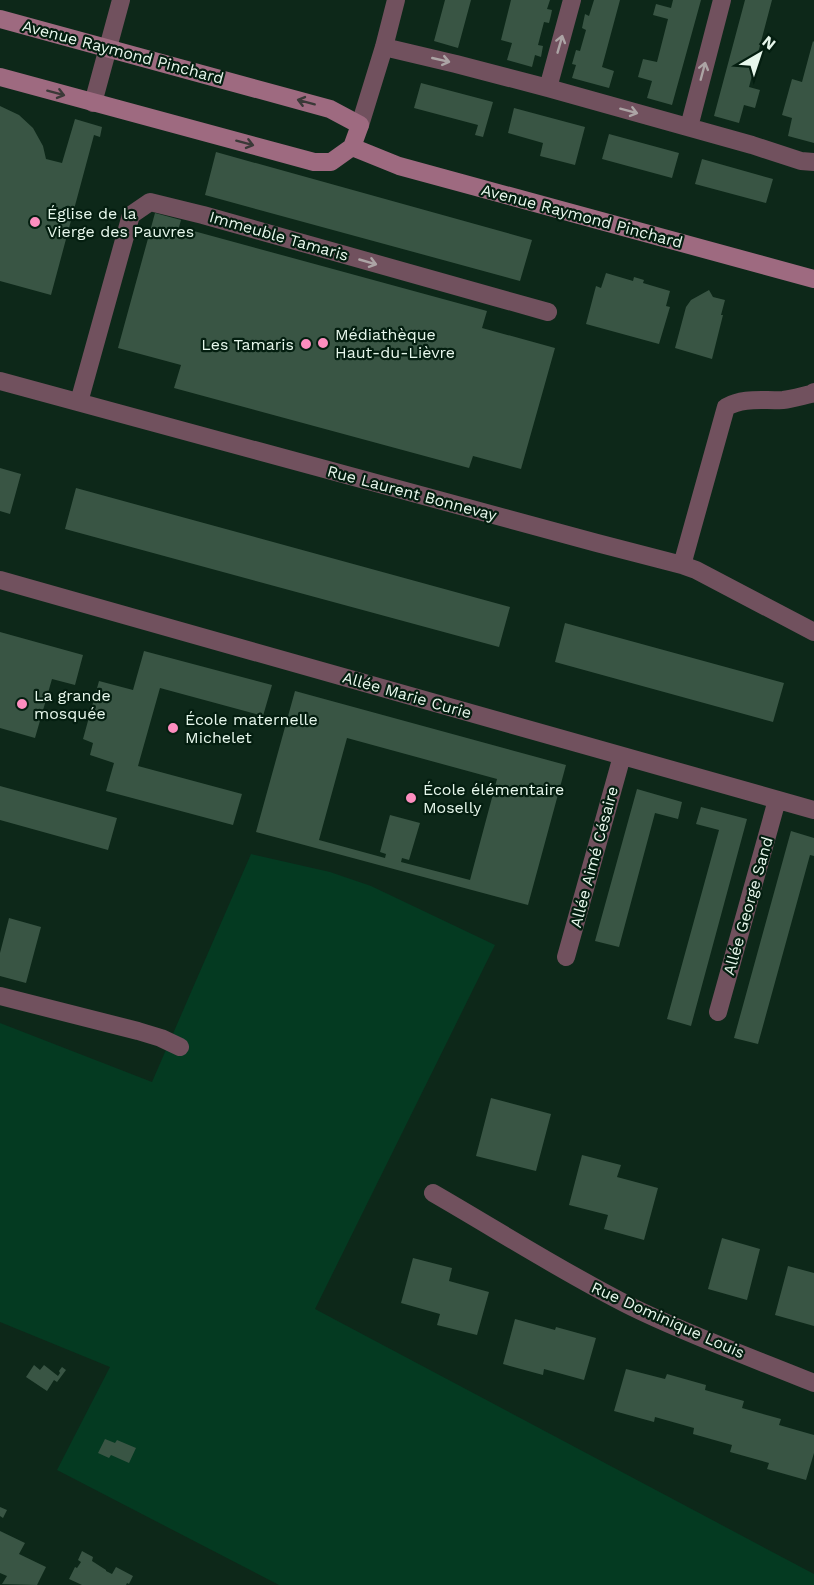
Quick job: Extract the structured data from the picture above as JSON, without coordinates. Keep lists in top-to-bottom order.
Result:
{
  "streets": {
    "street": [
      "Avenue Raymond Pinchard",
      "Immeuble Tamaris",
      "Rue Laurent Bonnevay",
      "Allée Marie Curie",
      "Allée Aimé Césaire",
      "Allée George Sand",
      "Rue Dominique Louis"
    ]
  },
  "crossings": [
    ["Immeuble Tamaris", "Rue Laurent Bonnevay"],
    ["Allée Marie Curie", "Allée Aimé Césaire"],
    ["Allée Marie Curie", "Allée George Sand"]
  ],
  "places": [
    "Église de la Vierge des Pauvres",
    "Médiathèque Haut-du-Lièvre",
    "Les Tamaris",
    "La grande mosquée",
    "École maternelle Michelet",
    "École élémentaire Moselly"
  ],
  "north": "top right"
}
